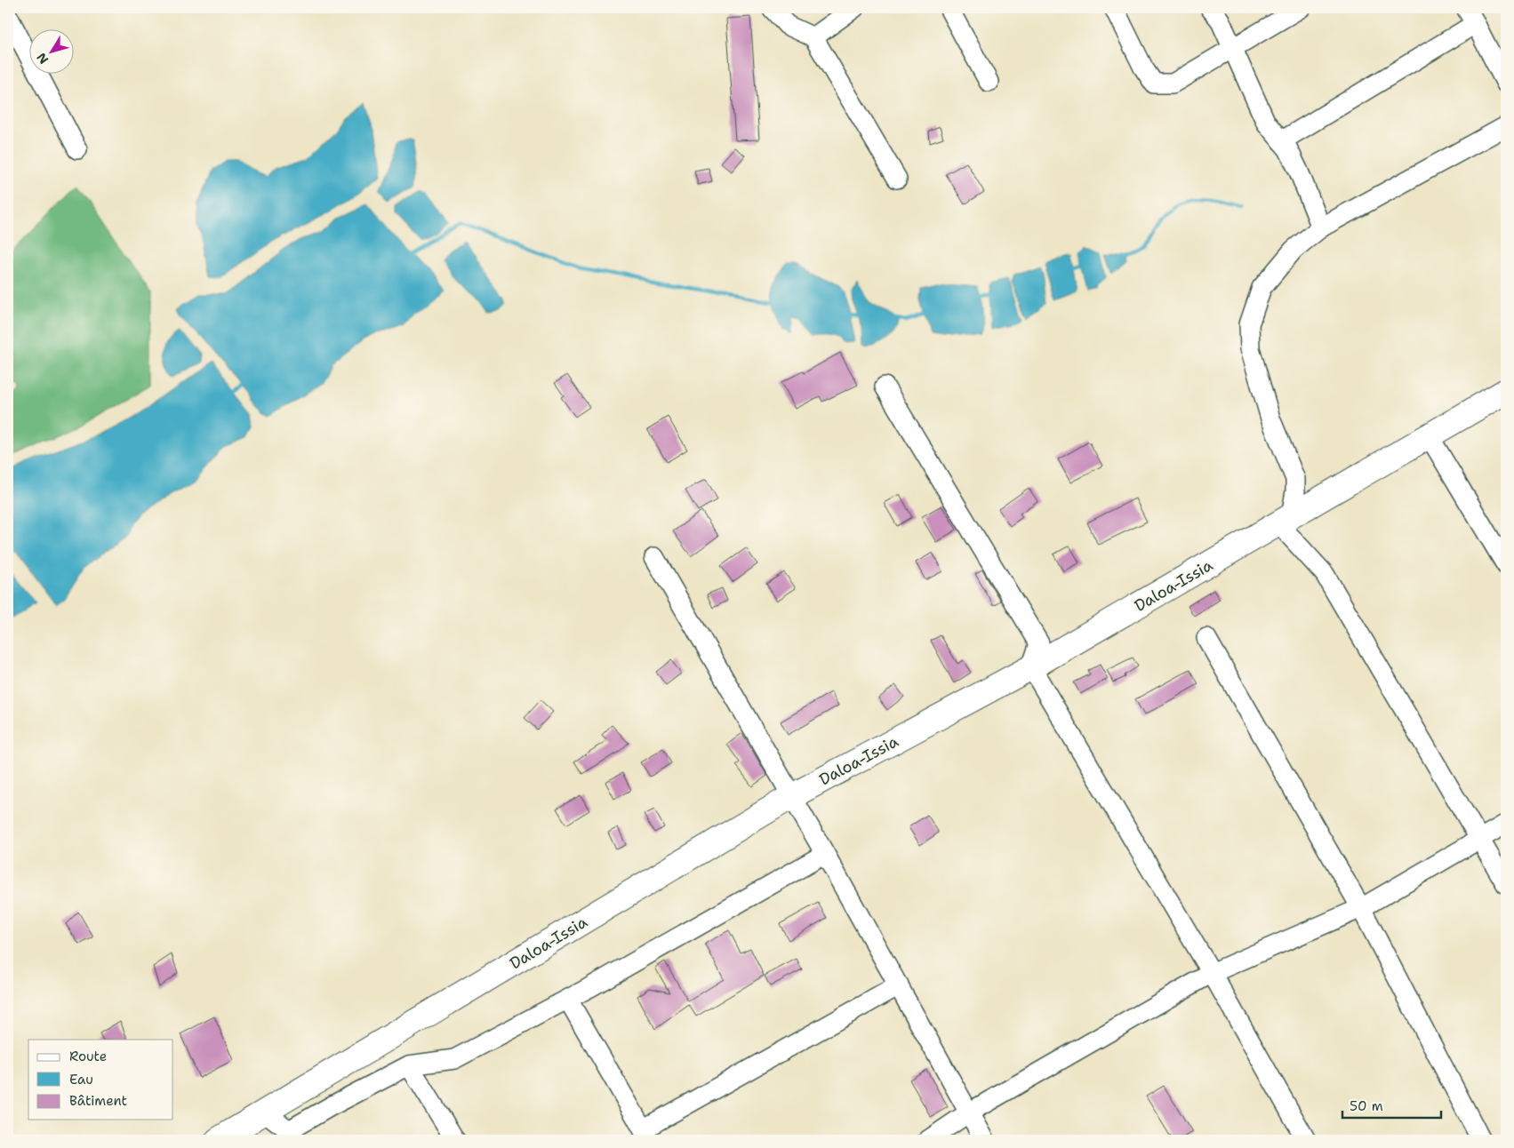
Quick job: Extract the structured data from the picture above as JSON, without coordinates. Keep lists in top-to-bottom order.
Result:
{
  "streets": {
    "main road": ["Daloa-Issia"]
  },
  "legend": ["Route", "Eau", "Bâtiment"],
  "scale_bar": "50 m",
  "north": "bottom left"
}
